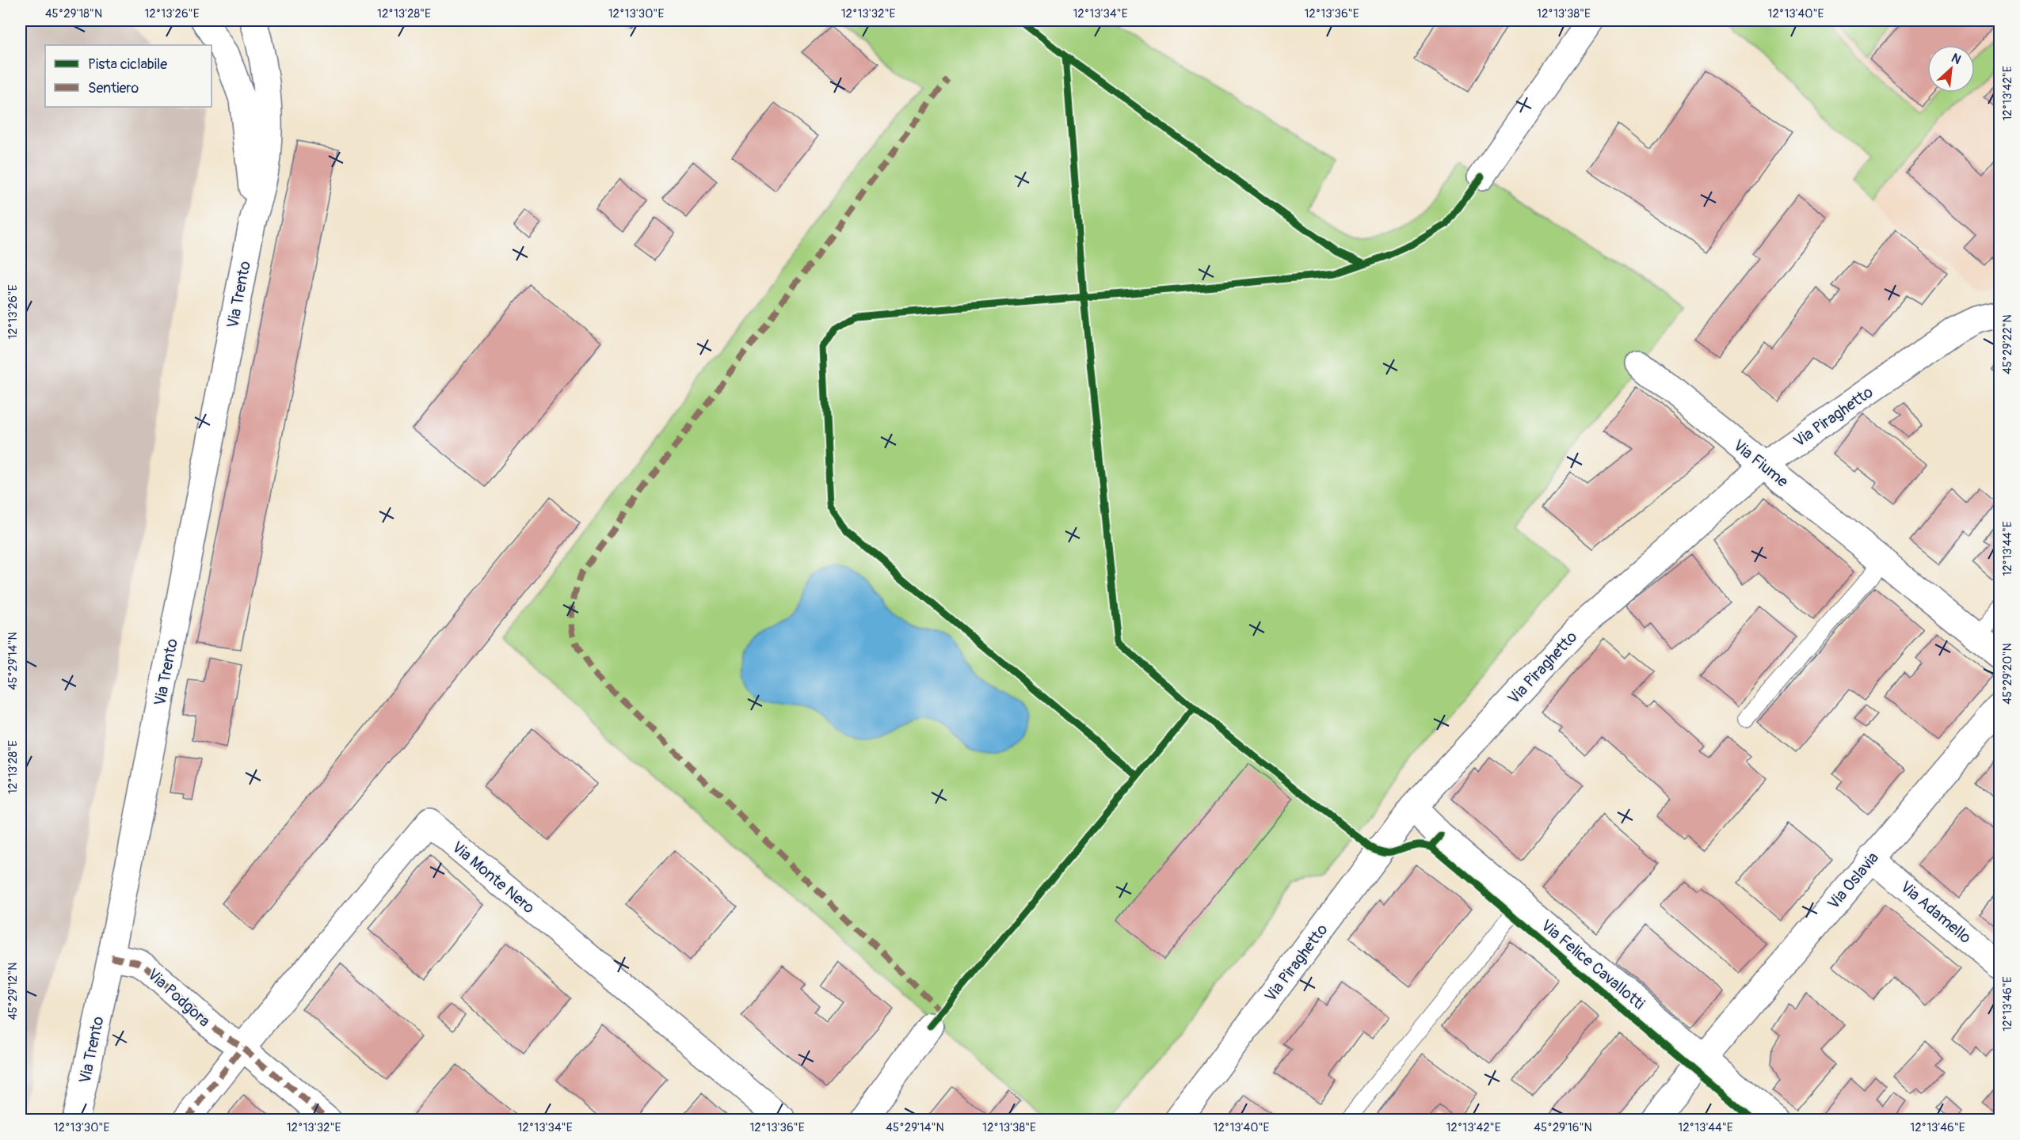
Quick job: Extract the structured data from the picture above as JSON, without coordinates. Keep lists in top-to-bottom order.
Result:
{
  "streets": {
    "street": [
      "Via Trento",
      "Via Piraghetto",
      "Via Fiume",
      "Via Monte Nero",
      "Via Oslavia",
      "Via Adamello",
      "Via Felice Cavallotti",
      "Via Podgora"
    ]
  },
  "crossings": [
    ["Via Trento", "Via Podgora"],
    ["Via Piraghetto", "Via Fiume"],
    ["Via Piraghetto", "Via Felice Cavallotti"],
    ["Via Monte Nero", "Via Podgora"],
    ["Via Oslavia", "Via Adamello"],
    ["Via Oslavia", "Via Felice Cavallotti"]
  ],
  "legend": ["Pista ciclabile", "Sentiero"],
  "north": "top right",
  "coordinates": [
    "45°29'18\"N",
    "12°13'26\"E",
    "12°13'28\"E",
    "12°13'30\"E",
    "12°13'32\"E",
    "12°13'34\"E",
    "12°13'36\"E",
    "12°13'38\"E",
    "12°13'40\"E",
    "12°13'42\"E",
    "45°29'22\"N",
    "12°13'44\"E",
    "45°29'14\"N",
    "45°29'20\"N",
    "45°29'12\"N",
    "12°13'46\"E",
    "45°29'16\"N"
  ]
}
